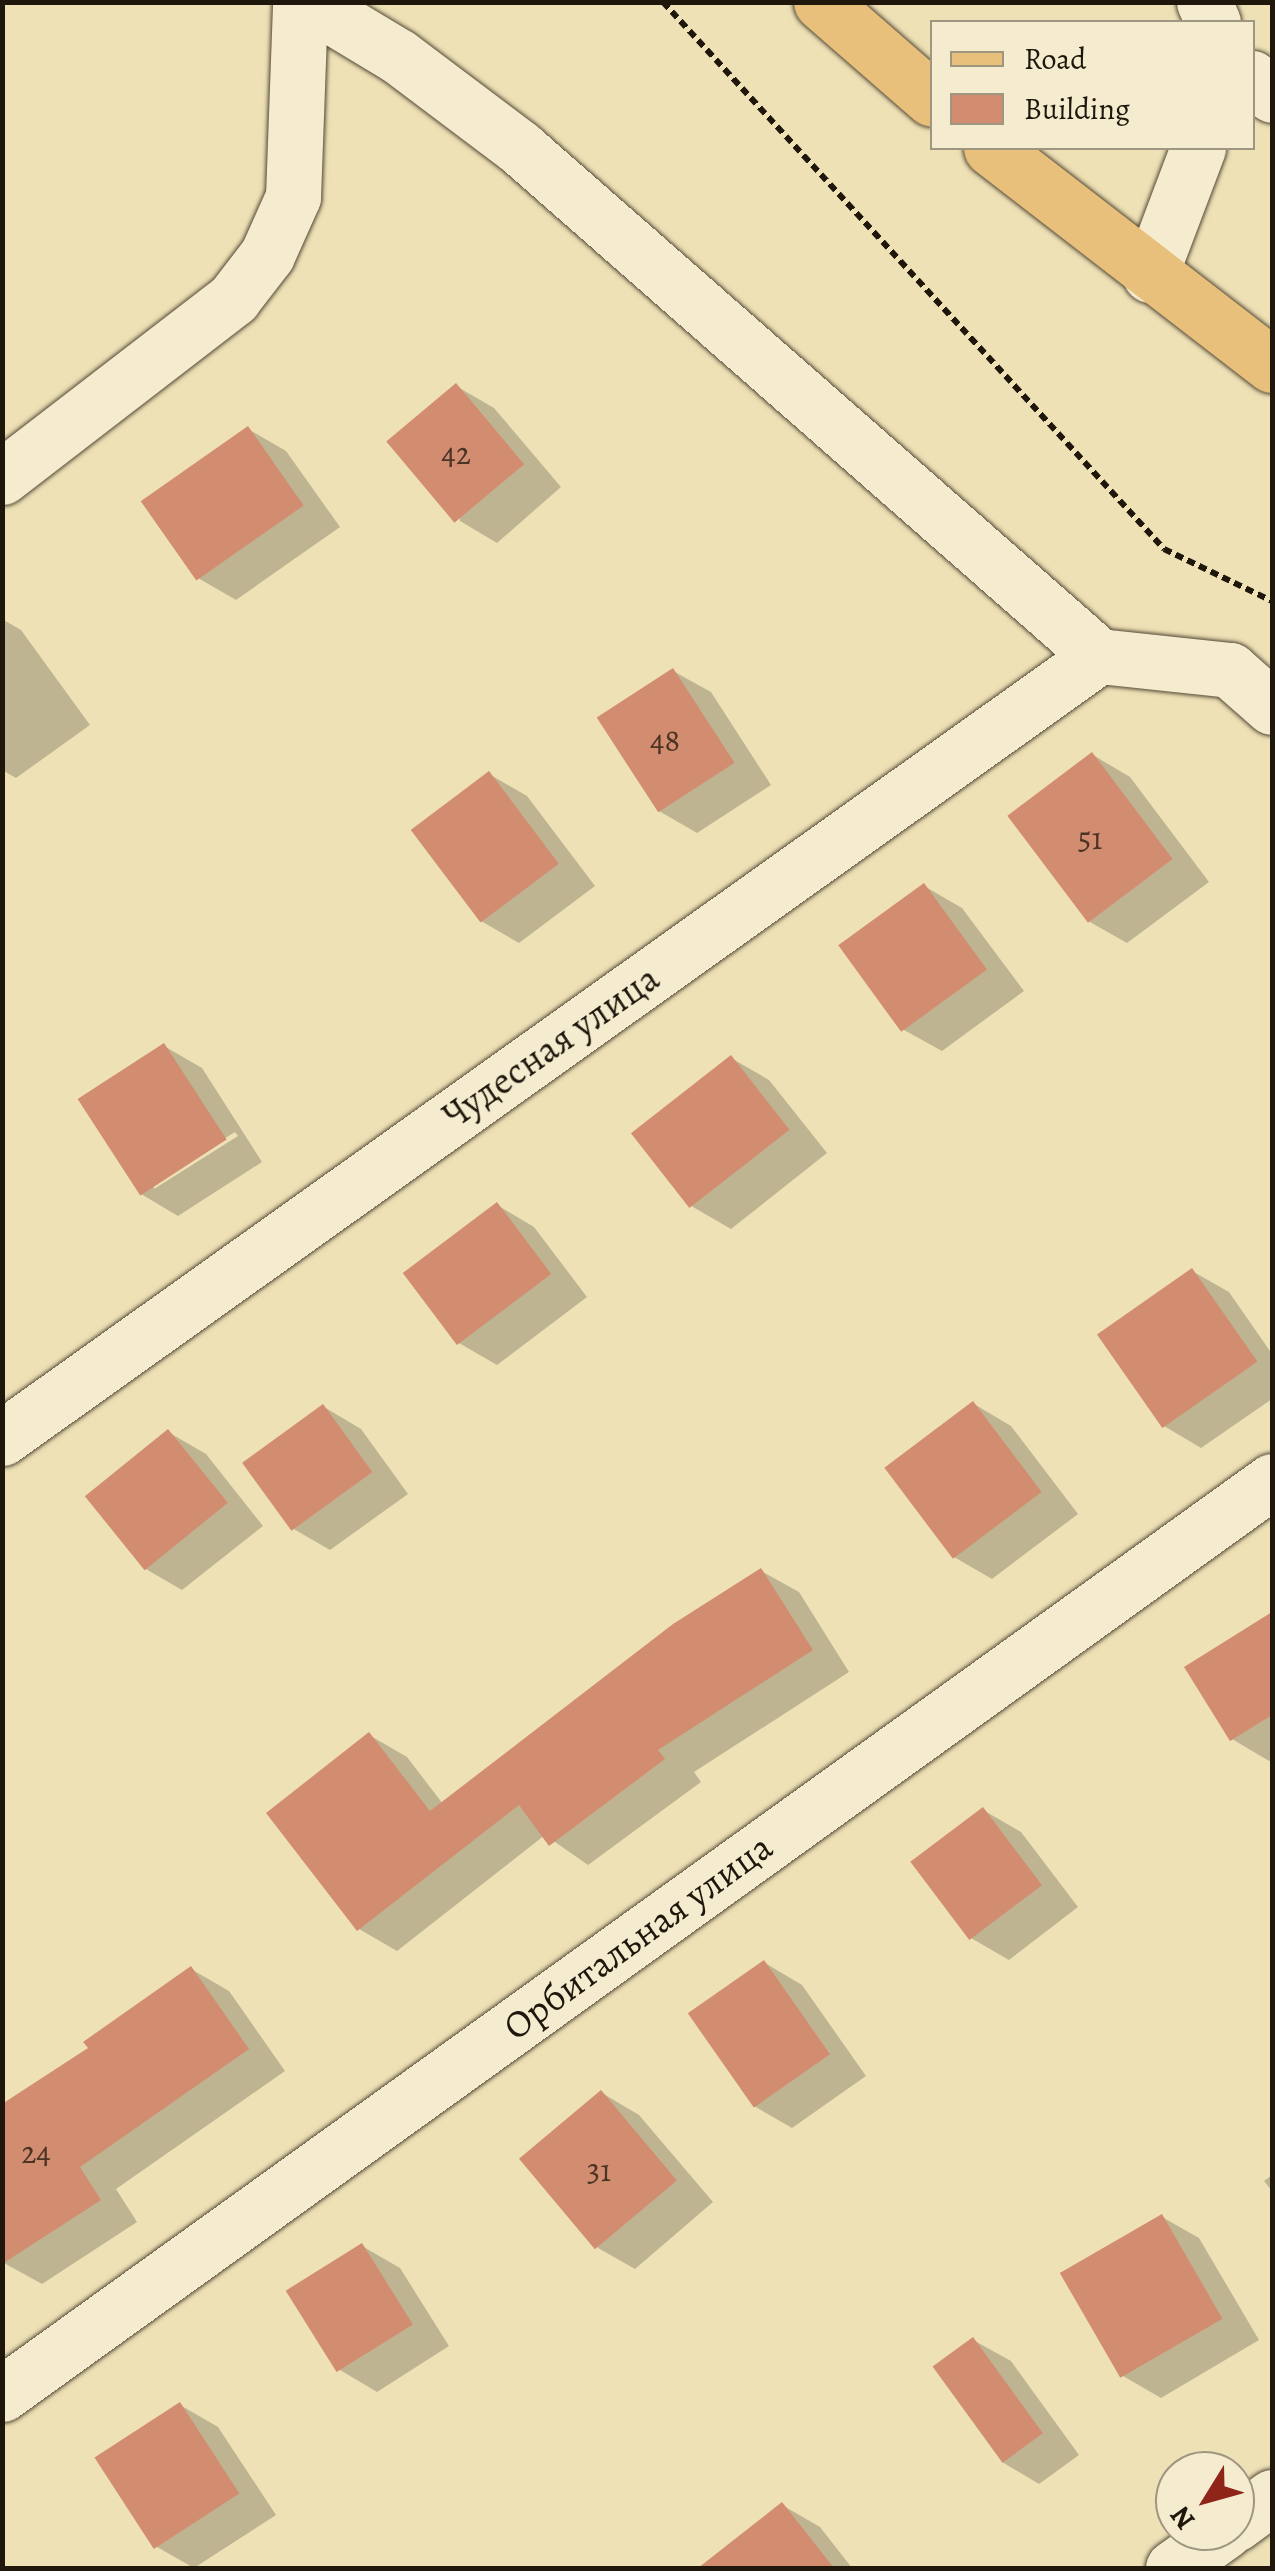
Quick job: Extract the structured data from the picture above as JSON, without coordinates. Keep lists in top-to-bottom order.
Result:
{
  "streets": {
    "street": ["Чудесная улица", "Орбитальная улица"]
  },
  "house_numbers": [
    "42",
    "48",
    "51",
    "24",
    "31"
  ],
  "legend": ["Road", "Building"],
  "north": "bottom left"
}
